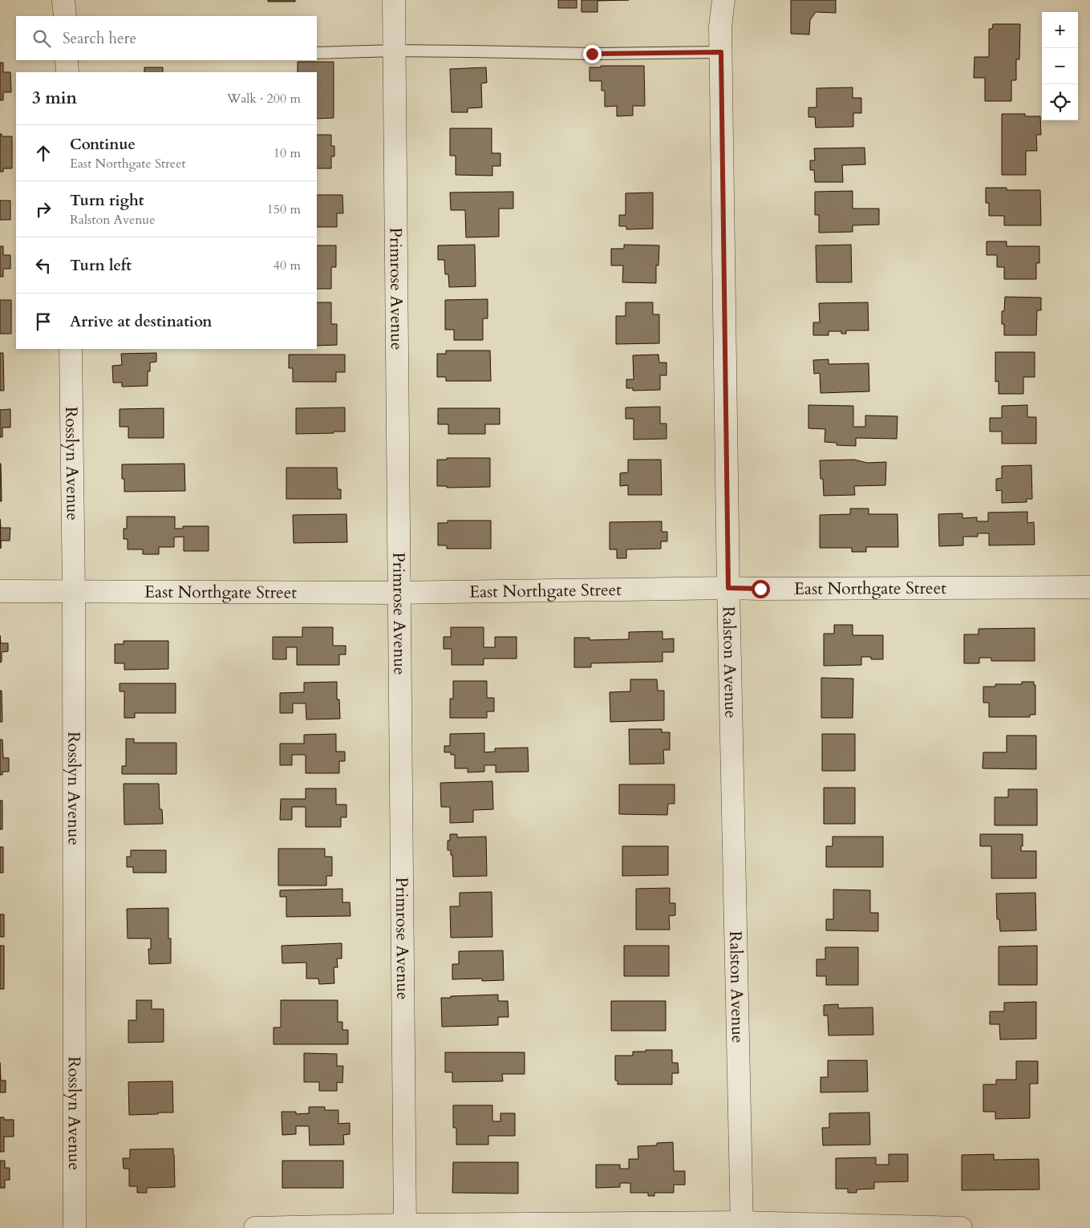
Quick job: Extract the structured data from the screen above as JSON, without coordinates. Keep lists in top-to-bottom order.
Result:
{
  "streets": {
    "street": [
      "Primrose Avenue",
      "Rosslyn Avenue",
      "East Northgate Street",
      "Ralston Avenue"
    ]
  },
  "crossings": [
    ["Primrose Avenue", "East Northgate Street"],
    ["Rosslyn Avenue", "East Northgate Street"],
    ["East Northgate Street", "Ralston Avenue"]
  ],
  "page": {
    "map_buttons": ["+", "−"],
    "search": "Search here",
    "heading": ["3 min", "Walk · 200 m"],
    "list": [
      ["Continue", "East Northgate Street", "10 m"],
      ["Turn right", "Ralston Avenue", "150 m"],
      ["Turn left", "40 m"],
      "Arrive at destination"
    ]
  }
}
